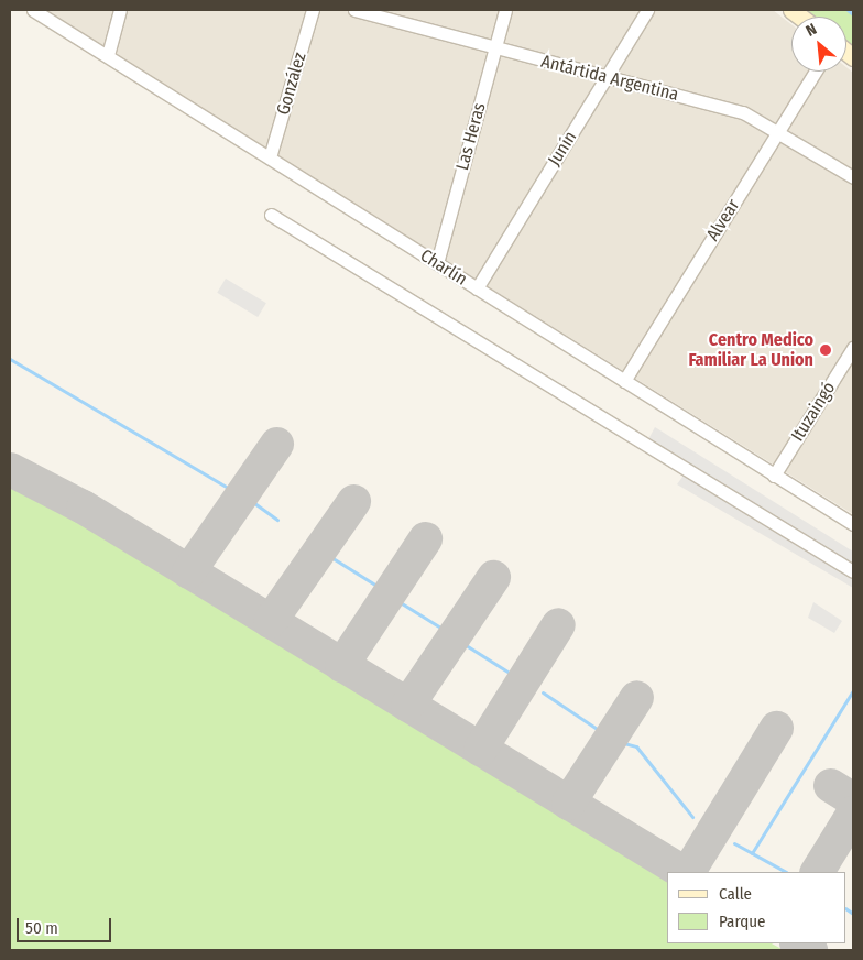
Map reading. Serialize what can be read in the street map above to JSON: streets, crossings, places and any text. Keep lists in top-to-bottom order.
{
  "streets": {
    "street": [
      "Antártida Argentina",
      "González",
      "Las Heras",
      "Junín",
      "Alvear",
      "Charlín",
      "Ituzaingó"
    ]
  },
  "crossings": [
    ["Antártida Argentina", "Las Heras"],
    ["Antártida Argentina", "Junín"],
    ["Antártida Argentina", "Alvear"],
    ["González", "Charlín"],
    ["Las Heras", "Charlín"],
    ["Junín", "Charlín"],
    ["Alvear", "Charlín"],
    ["Charlín", "Ituzaingó"]
  ],
  "places": ["Centro Medico Familiar La Union"],
  "legend": ["Calle", "Parque"],
  "scale_bar": "50 m",
  "north": "top left"
}
